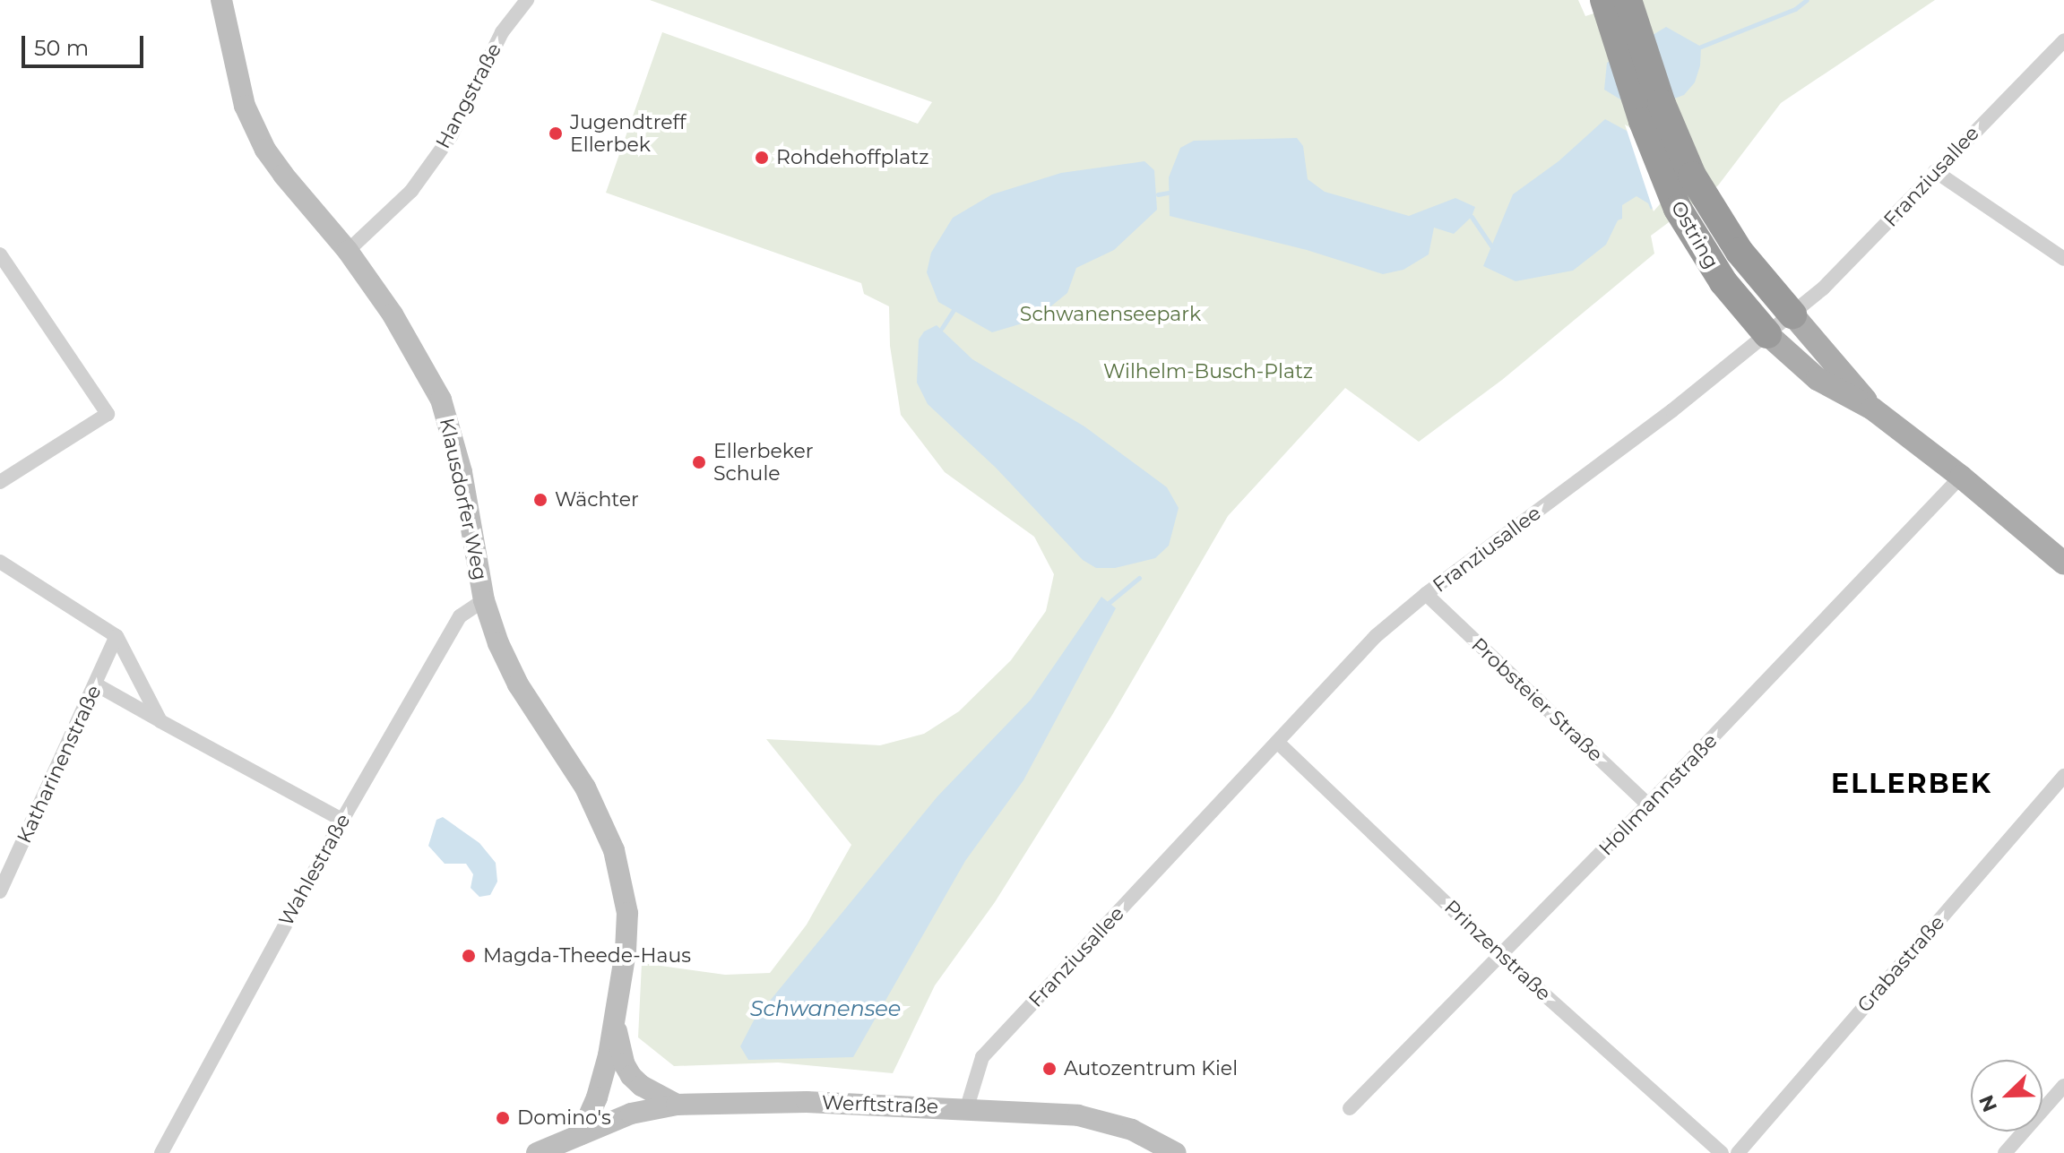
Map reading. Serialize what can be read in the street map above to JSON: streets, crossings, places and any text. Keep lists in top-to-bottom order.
{
  "streets": {
    "highway": ["Ostring"],
    "street": [
      "Hangstraße",
      "Franziusallee",
      "Klausdorfer Weg",
      "Probsteier Straße",
      "Katharinenstraße",
      "Hollmannstraße",
      "Wahlestraße",
      "Prinzenstraße",
      "Grabastraße",
      "Werftstraße"
    ]
  },
  "crossings": [
    ["Hangstraße", "Klausdorfer Weg"],
    ["Franziusallee", "Ostring"],
    ["Franziusallee", "Probsteier Straße"],
    ["Franziusallee", "Prinzenstraße"],
    ["Franziusallee", "Werftstraße"],
    ["Ostring", "Hollmannstraße"],
    ["Klausdorfer Weg", "Wahlestraße"],
    ["Klausdorfer Weg", "Werftstraße"],
    ["Probsteier Straße", "Hollmannstraße"],
    ["Hollmannstraße", "Prinzenstraße"]
  ],
  "districts": ["ELLERBEK"],
  "water": ["Schwanensee"],
  "parks": ["Schwanenseepark", "Wilhelm-Busch-Platz"],
  "places": [
    "Jugendtreff Ellerbek",
    "Rohdehoffplatz",
    "Ellerbeker Schule",
    "Wächter",
    "Magda-Theede-Haus",
    "Autozentrum Kiel",
    "Domino's"
  ],
  "scale_bar": "50 m",
  "north": "bottom left"
}
